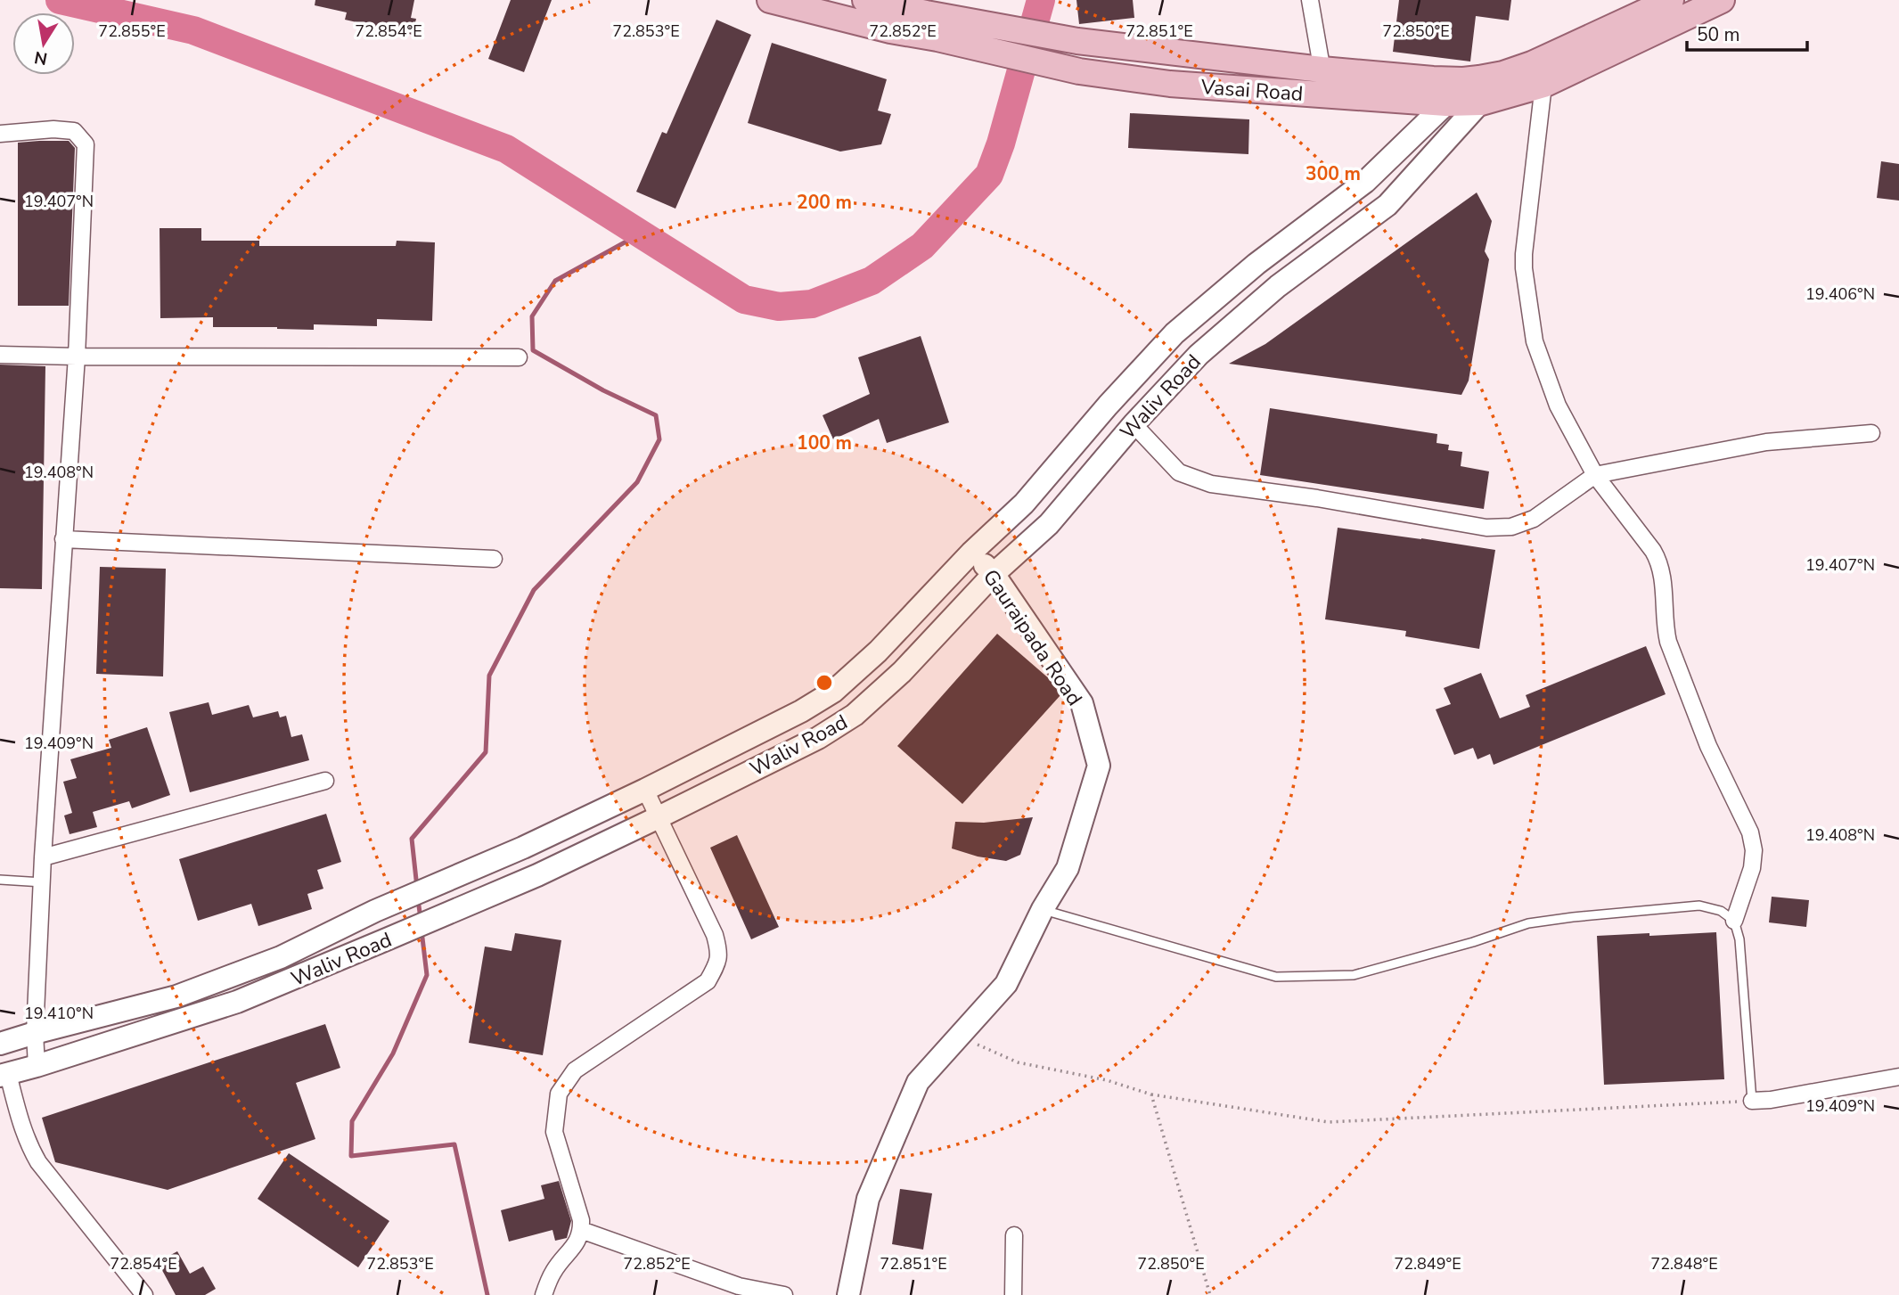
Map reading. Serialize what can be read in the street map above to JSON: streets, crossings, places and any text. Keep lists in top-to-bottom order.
{
  "streets": {
    "main road": ["Vasai Road", "Waliv Road", "Gauraipada Road"]
  },
  "crossings": [
    ["Vasai Road", "Waliv Road"],
    ["Waliv Road", "Gauraipada Road"]
  ],
  "scale_bar": "50 m",
  "north": "bottom",
  "coordinates": [
    "72.855°E",
    "72.854°E",
    "72.853°E",
    "72.852°E",
    "72.851°E",
    "72.850°E",
    "19.407°N",
    "19.406°N",
    "19.408°N",
    "19.409°N",
    "19.410°N",
    "72.849°E",
    "72.848°E"
  ],
  "rings": ["300 m", "200 m", "100 m"]
}
